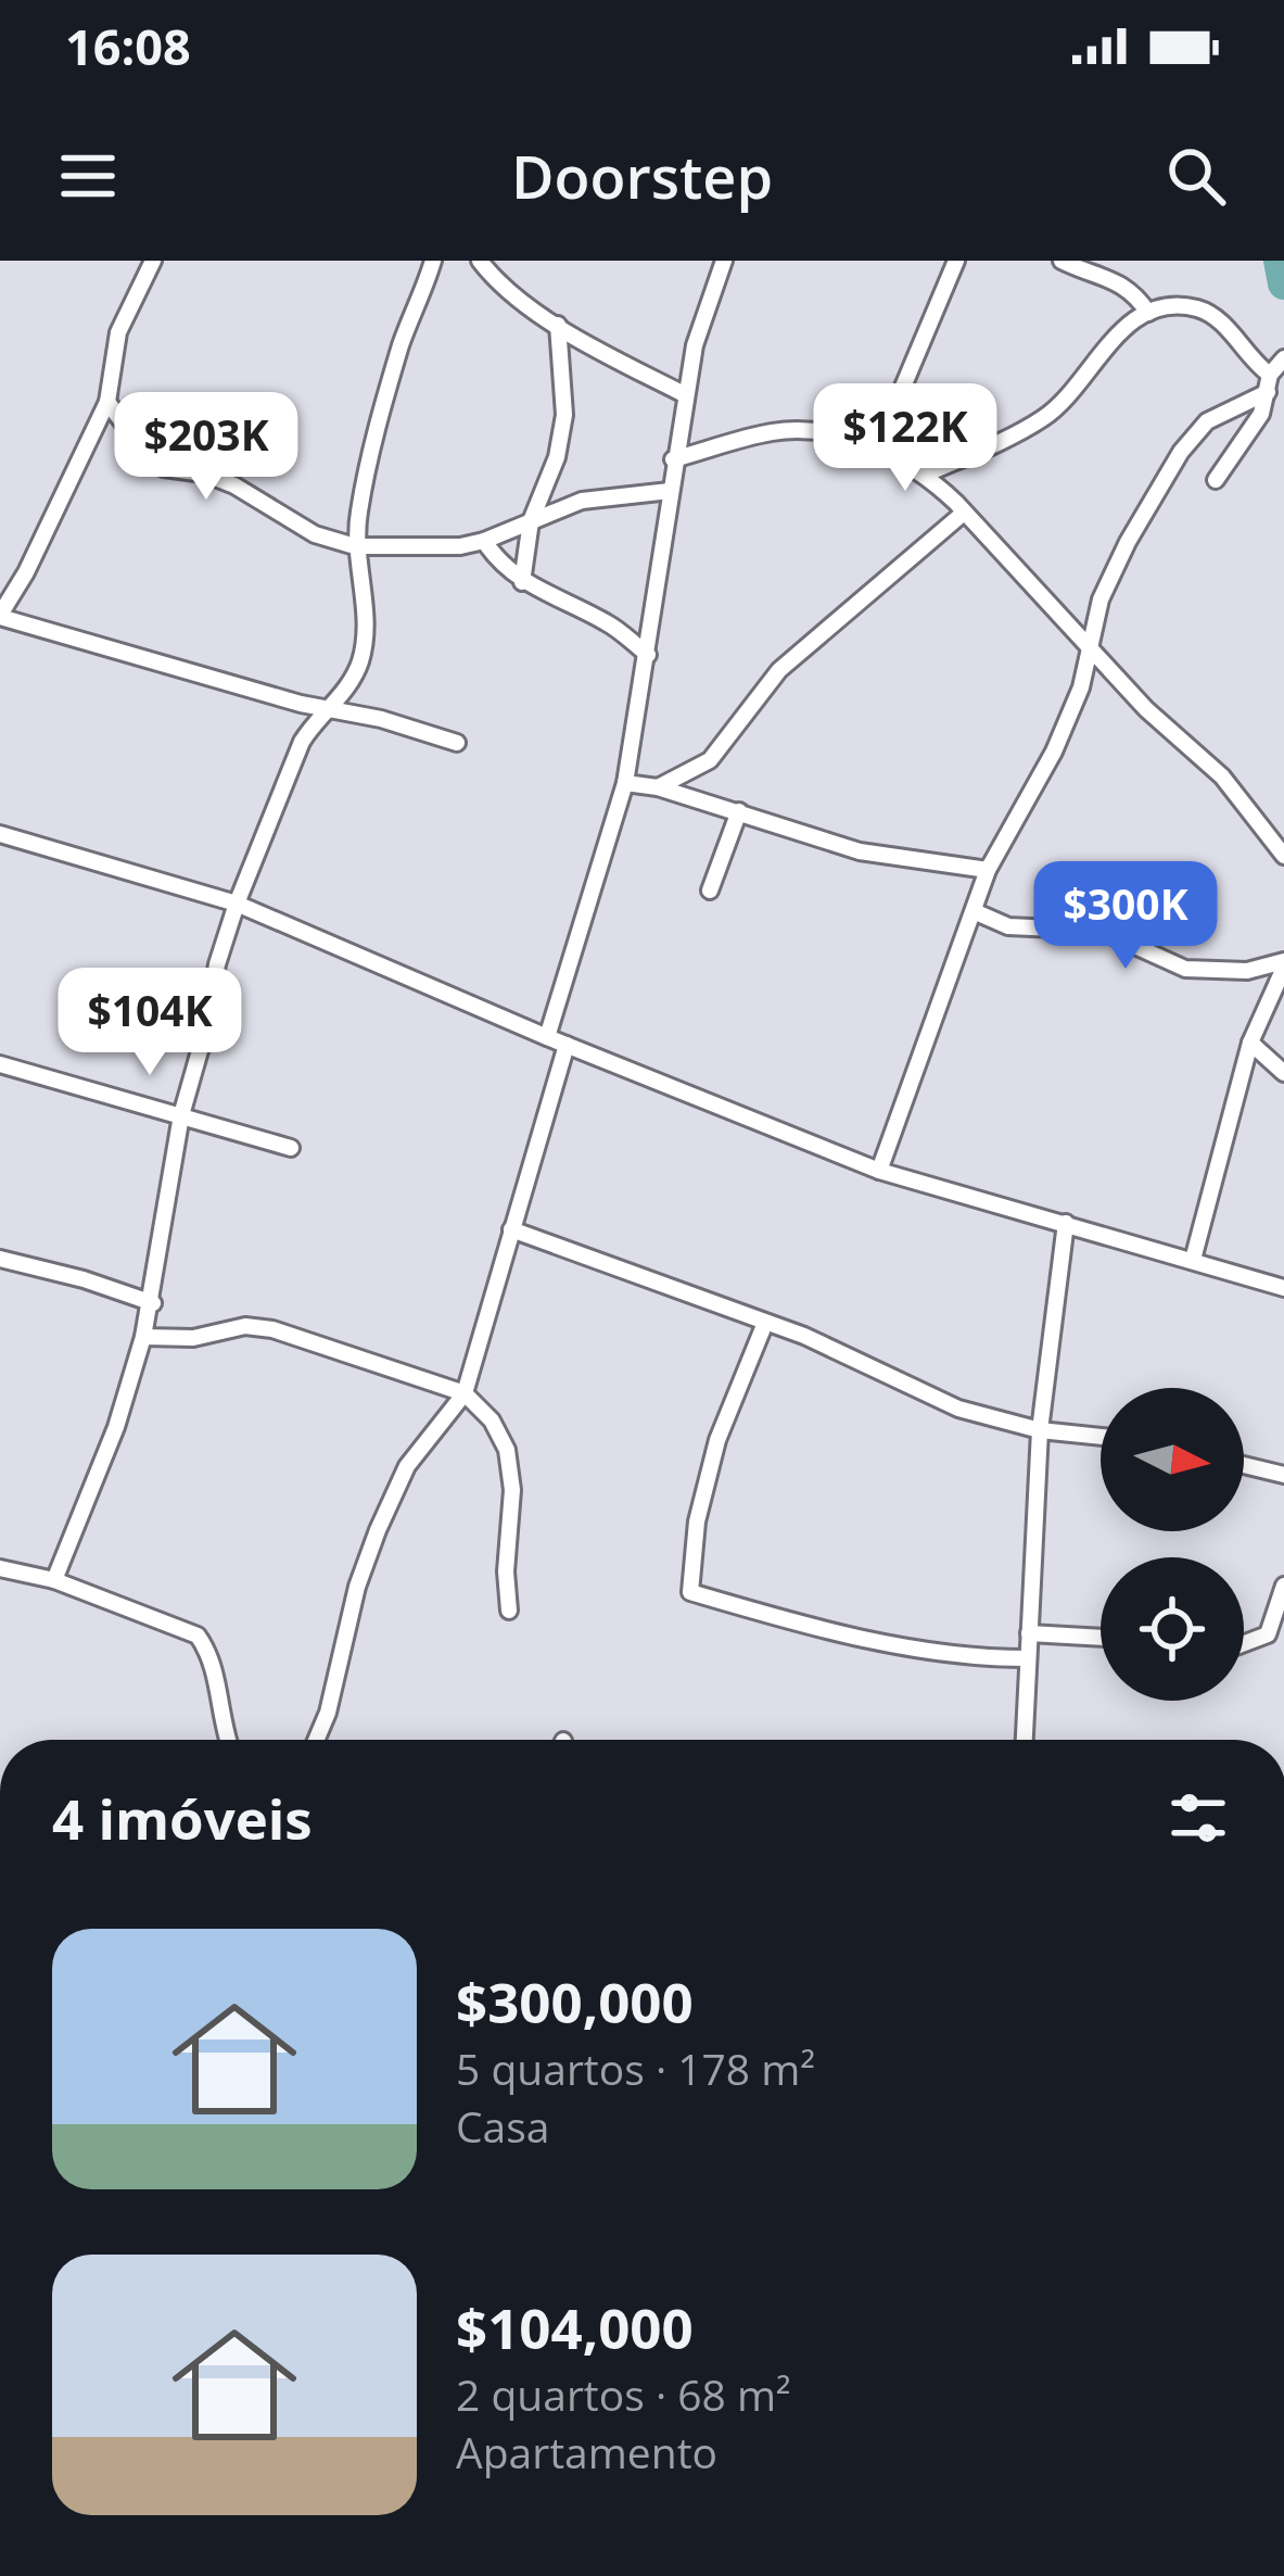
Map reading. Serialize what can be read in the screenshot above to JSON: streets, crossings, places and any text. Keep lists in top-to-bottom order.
{
  "north": "right",
  "page": {
    "status": "16:08",
    "header": "Doorstep",
    "price": [
      "$122K",
      "$203K",
      "$300K",
      "$104K"
    ],
    "heading": "4 imóveis",
    "list": [
      {
        "name": "$300,000",
        "note": "5 quartos · 178 m² · Casa"
      },
      {
        "name": "$104,000",
        "note": "2 quartos · 68 m² · Apartamento"
      }
    ]
  }
}
